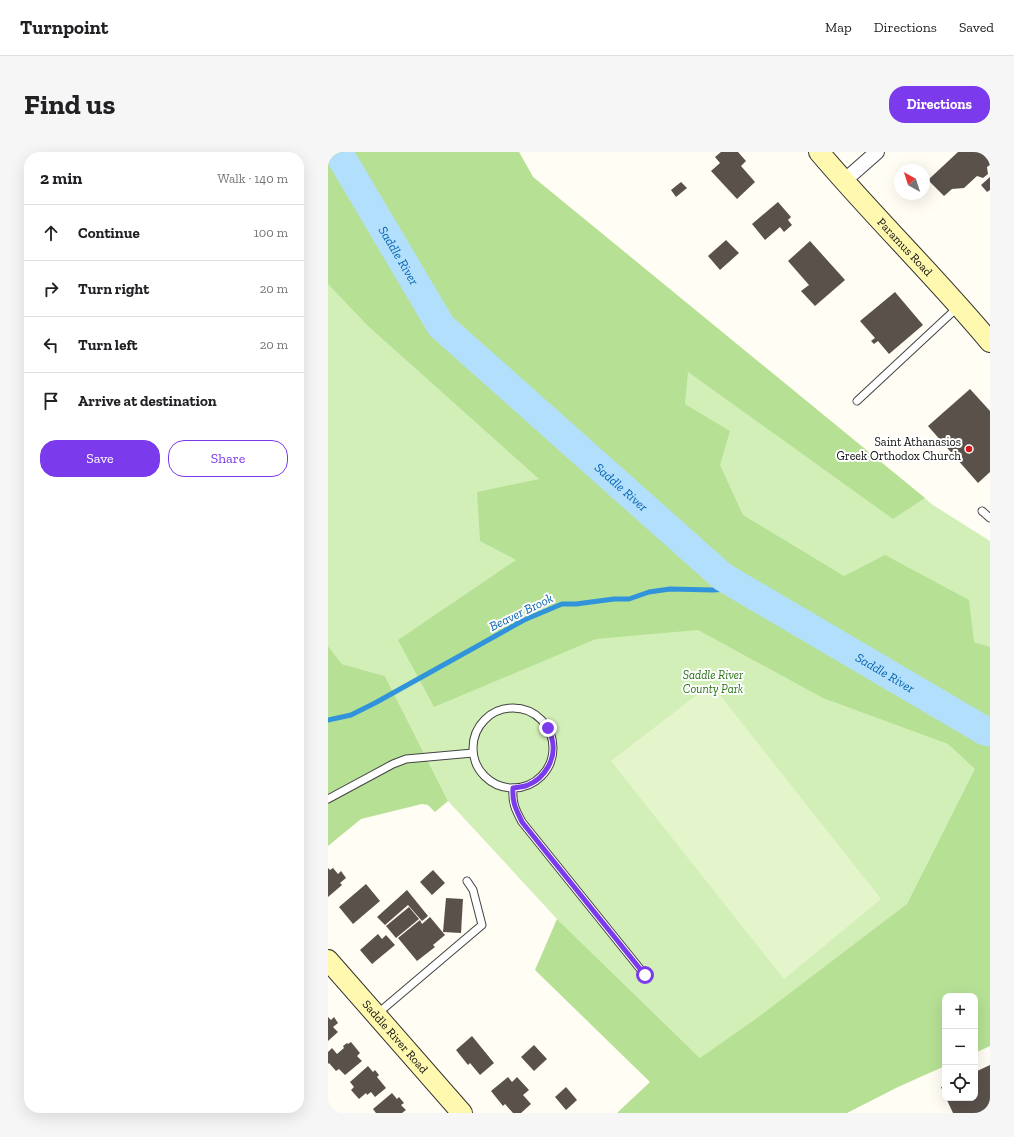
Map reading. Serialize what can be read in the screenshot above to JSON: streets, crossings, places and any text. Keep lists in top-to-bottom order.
{
  "streets": {
    "main road": ["Paramus Road", "Saddle River Road"]
  },
  "water": ["Saddle River", "Beaver Brook"],
  "parks": ["Saddle River County Park"],
  "places": ["Saint Athanasios Greek Orthodox Church"],
  "north": "top left",
  "page": {
    "header": "Turnpoint",
    "nav": ["Map", "Directions", "Saved"],
    "buttons": [
      "Directions",
      ["Save", "Share"]
    ],
    "title": "Find us",
    "heading": ["2 min", "Walk · 140 m"],
    "list": [
      ["Continue", "100 m"],
      ["Turn right", "20 m"],
      ["Turn left", "20 m"],
      "Arrive at destination"
    ],
    "map_buttons": ["+", "−"]
  }
}
